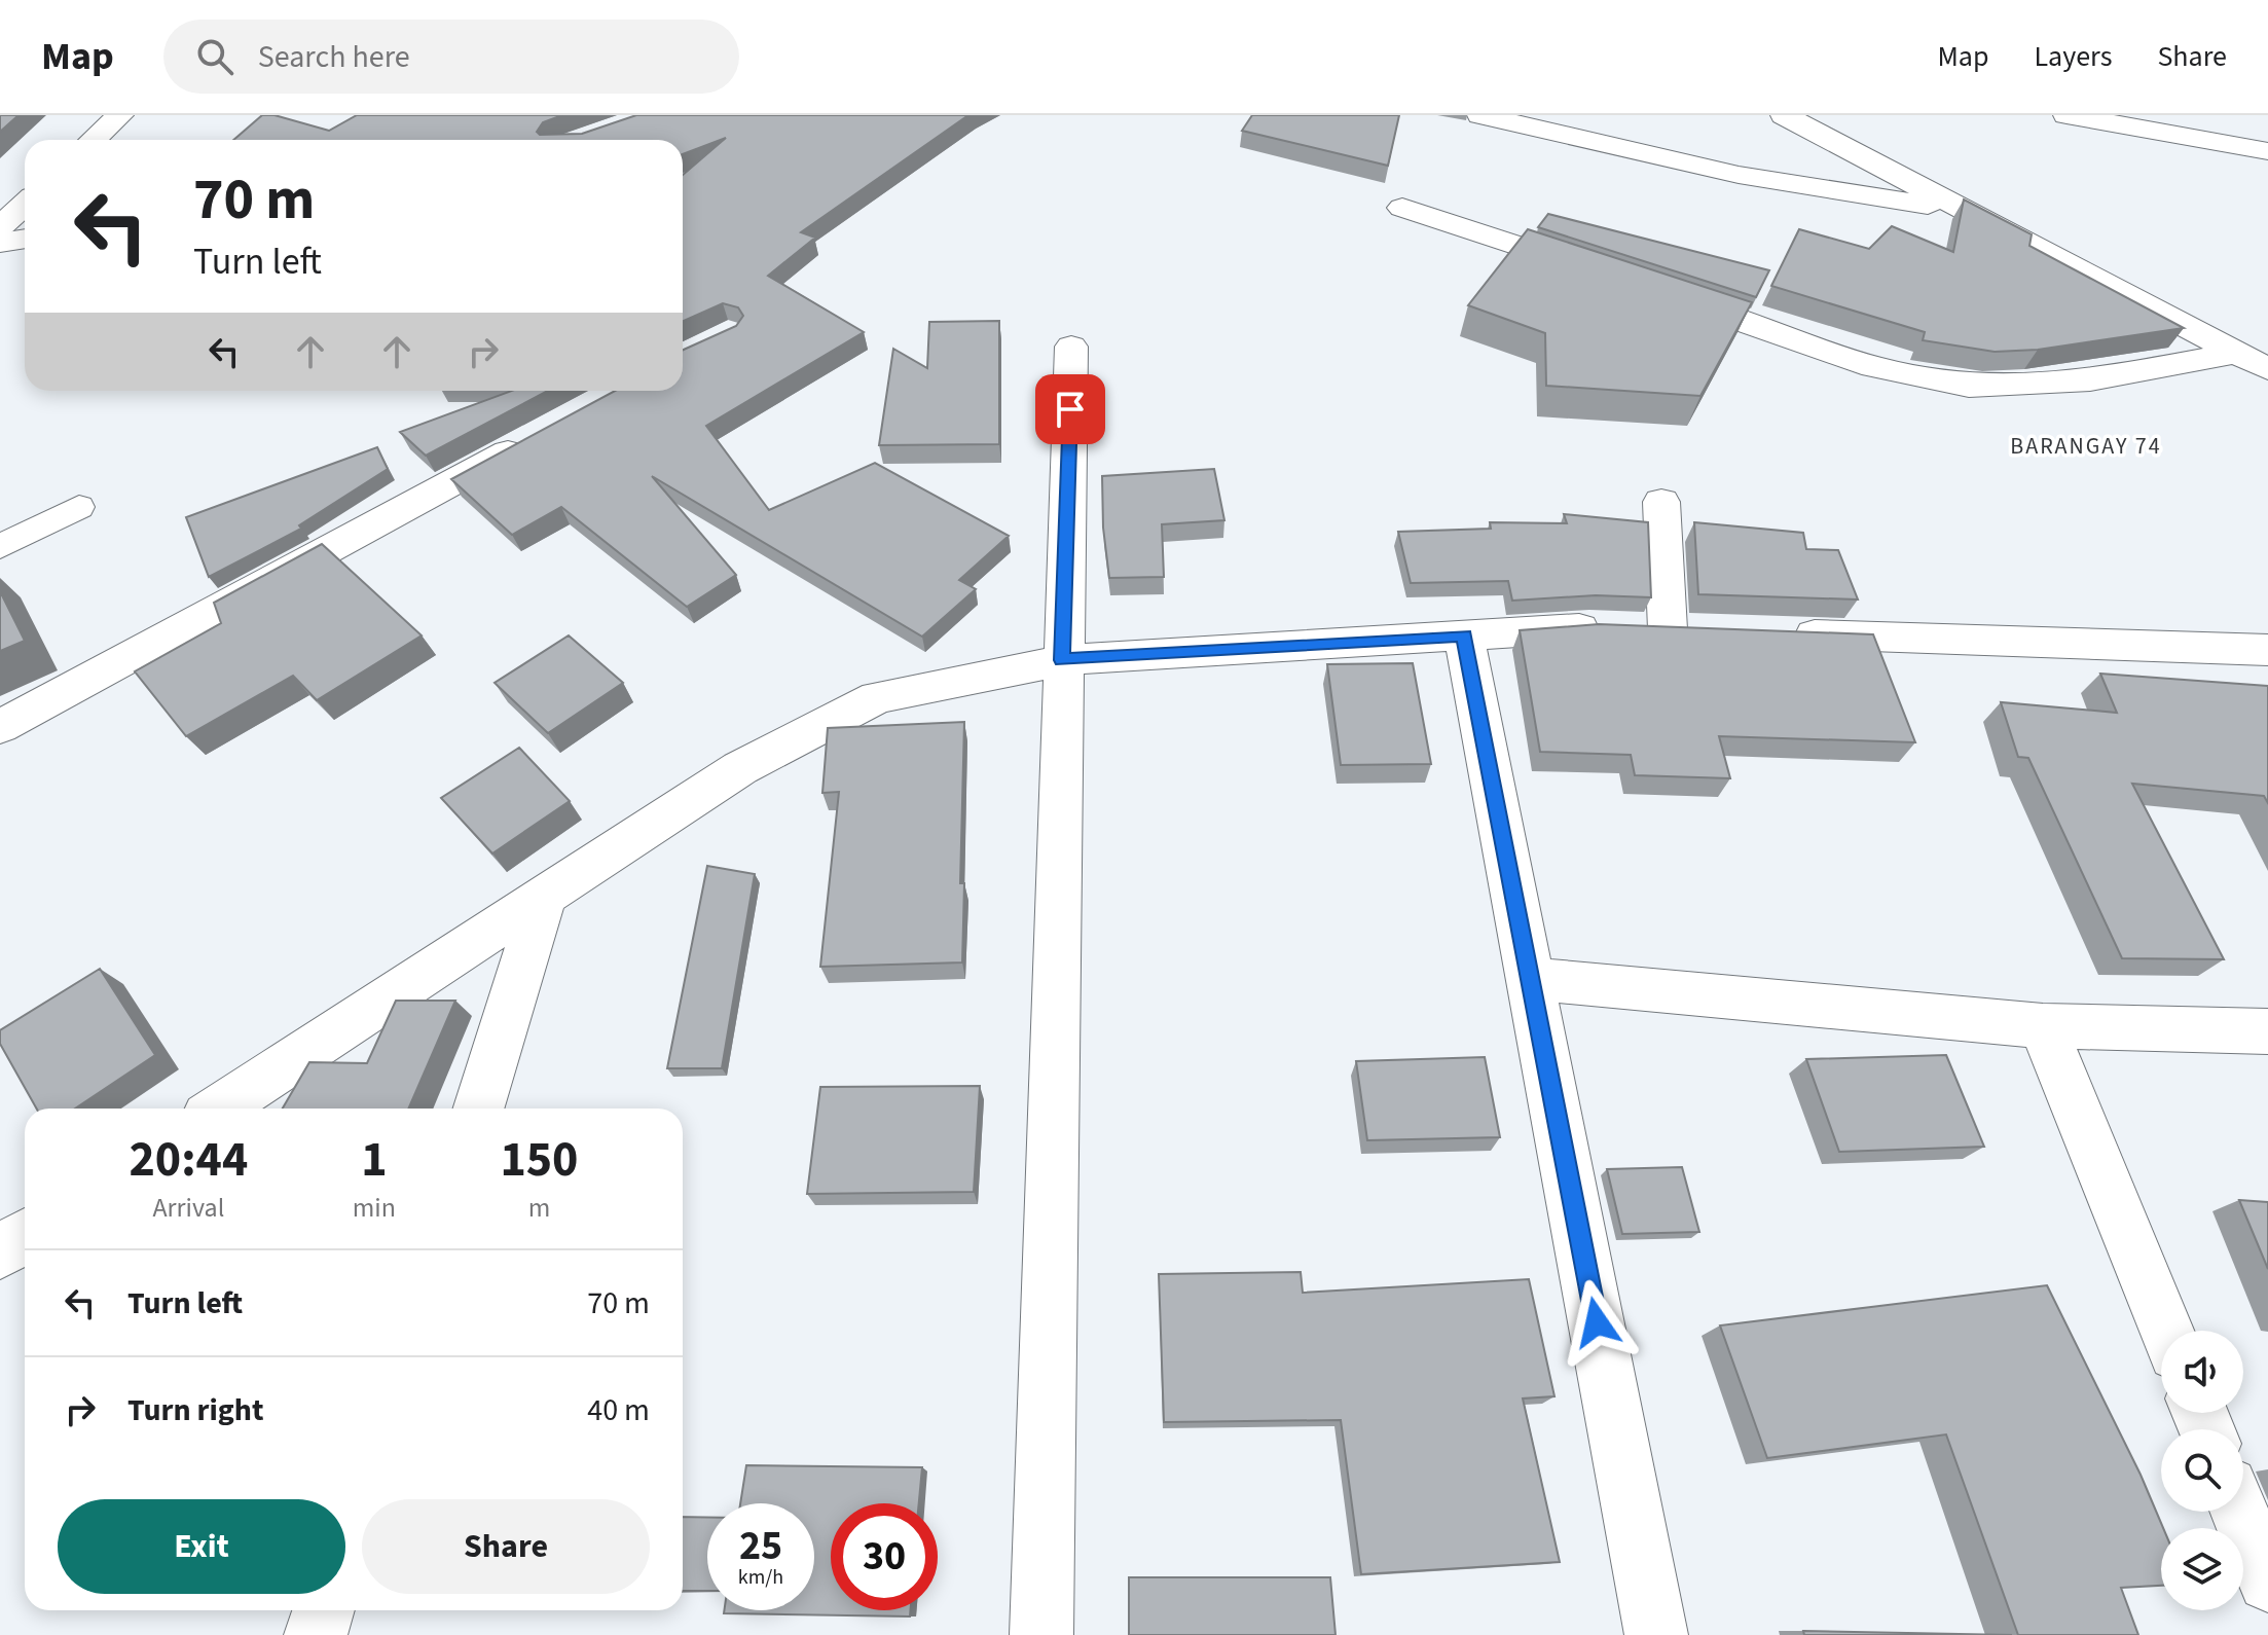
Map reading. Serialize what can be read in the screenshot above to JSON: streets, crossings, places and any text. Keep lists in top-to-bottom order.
{
  "districts": ["BARANGAY 74"],
  "page": {
    "header": "Map",
    "search": "Search here",
    "nav": ["Map", "Layers", "Share"],
    "turn": ["70 m", "Turn left"],
    "eta": [
      "20:44",
      "Arrival",
      "1",
      "min",
      "150",
      "m"
    ],
    "list": [
      {
        "name": "Turn left",
        "value": "70 m"
      },
      {
        "name": "Turn right",
        "value": "40 m"
      }
    ],
    "buttons": ["Exit", "Share"],
    "speed": "25 km/h",
    "limit": "30"
  }
}
